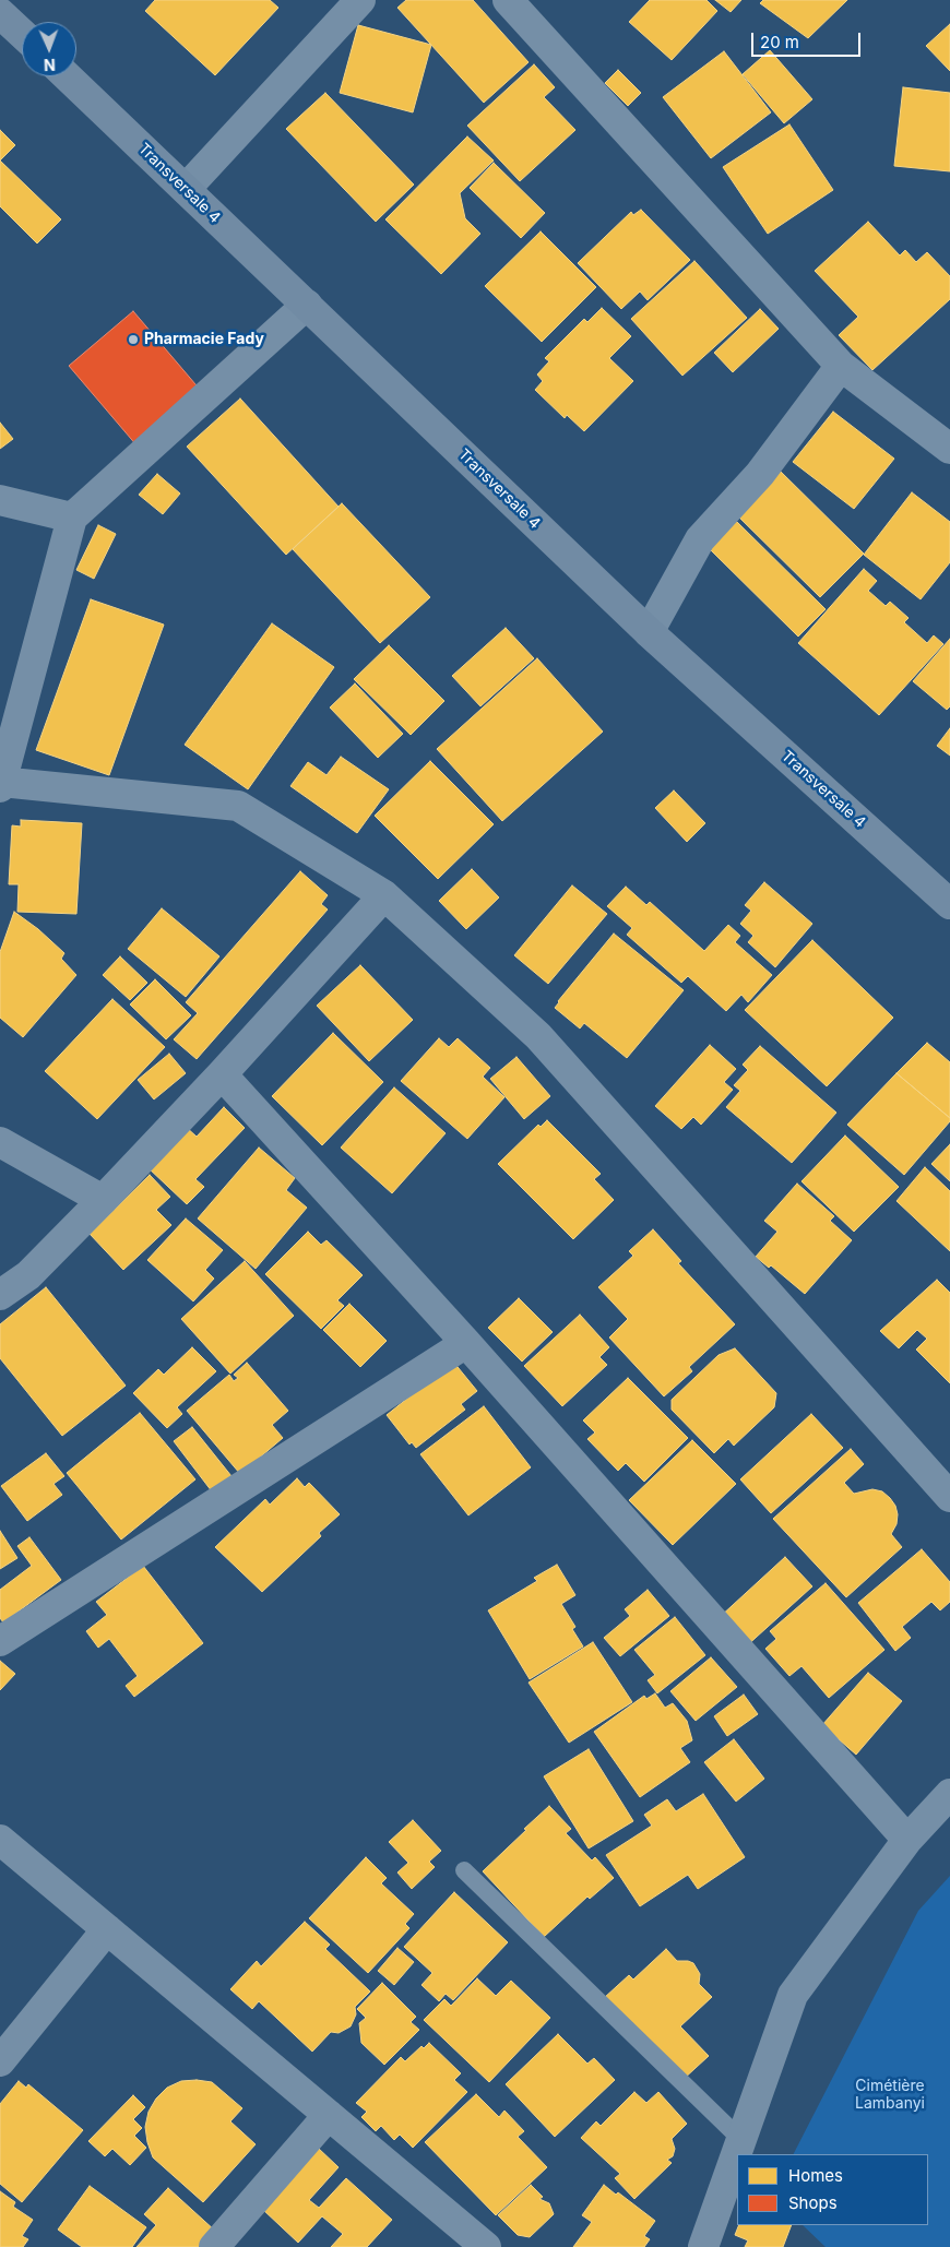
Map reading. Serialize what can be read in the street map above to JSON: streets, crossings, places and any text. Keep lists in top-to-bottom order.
{
  "streets": {
    "main road": ["Transversale 4"]
  },
  "parks": ["Cimétière Lambanyi"],
  "places": ["Pharmacie Fady"],
  "legend": ["Homes", "Shops"],
  "scale_bar": "20 m",
  "north": "bottom"
}
